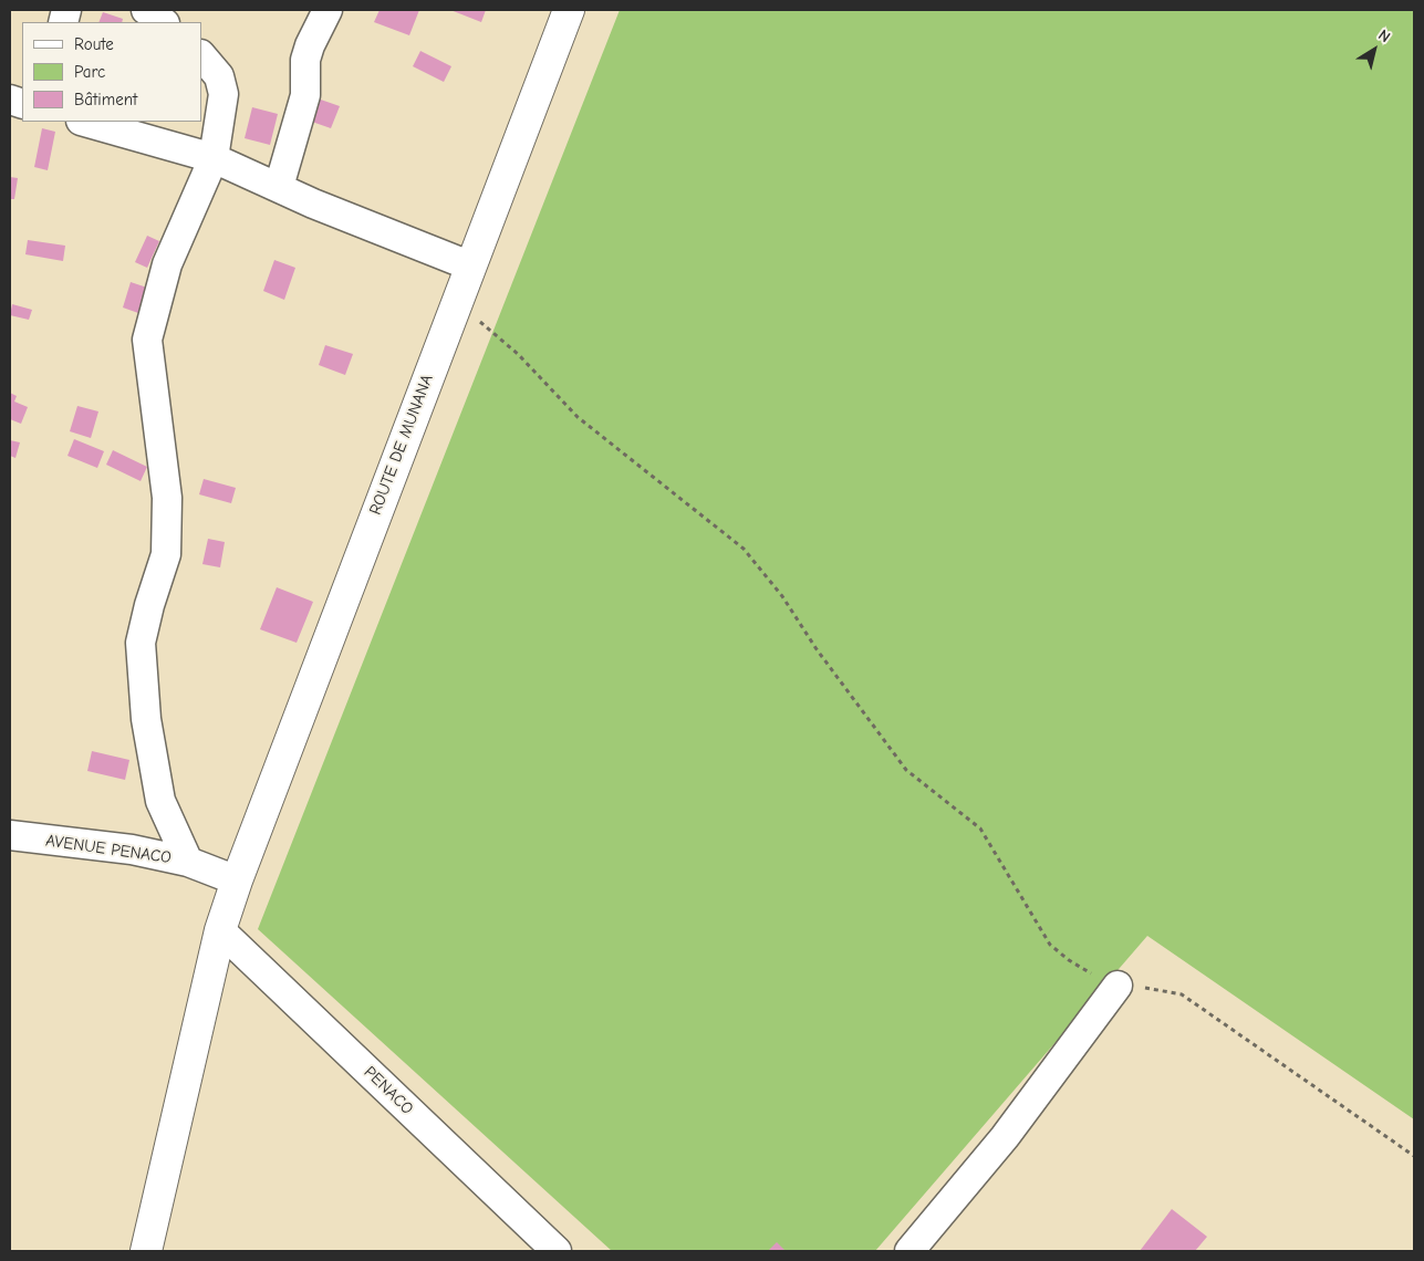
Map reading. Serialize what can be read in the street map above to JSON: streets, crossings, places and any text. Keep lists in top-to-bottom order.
{
  "streets": {
    "main road": ["ROUTE DE MUNANA"],
    "street": ["AVENUE PENACO", "PENACO"]
  },
  "crossings": [
    ["ROUTE DE MUNANA", "AVENUE PENACO"],
    ["ROUTE DE MUNANA", "PENACO"]
  ],
  "legend": ["Route", "Parc", "Bâtiment"],
  "north": "top right"
}
